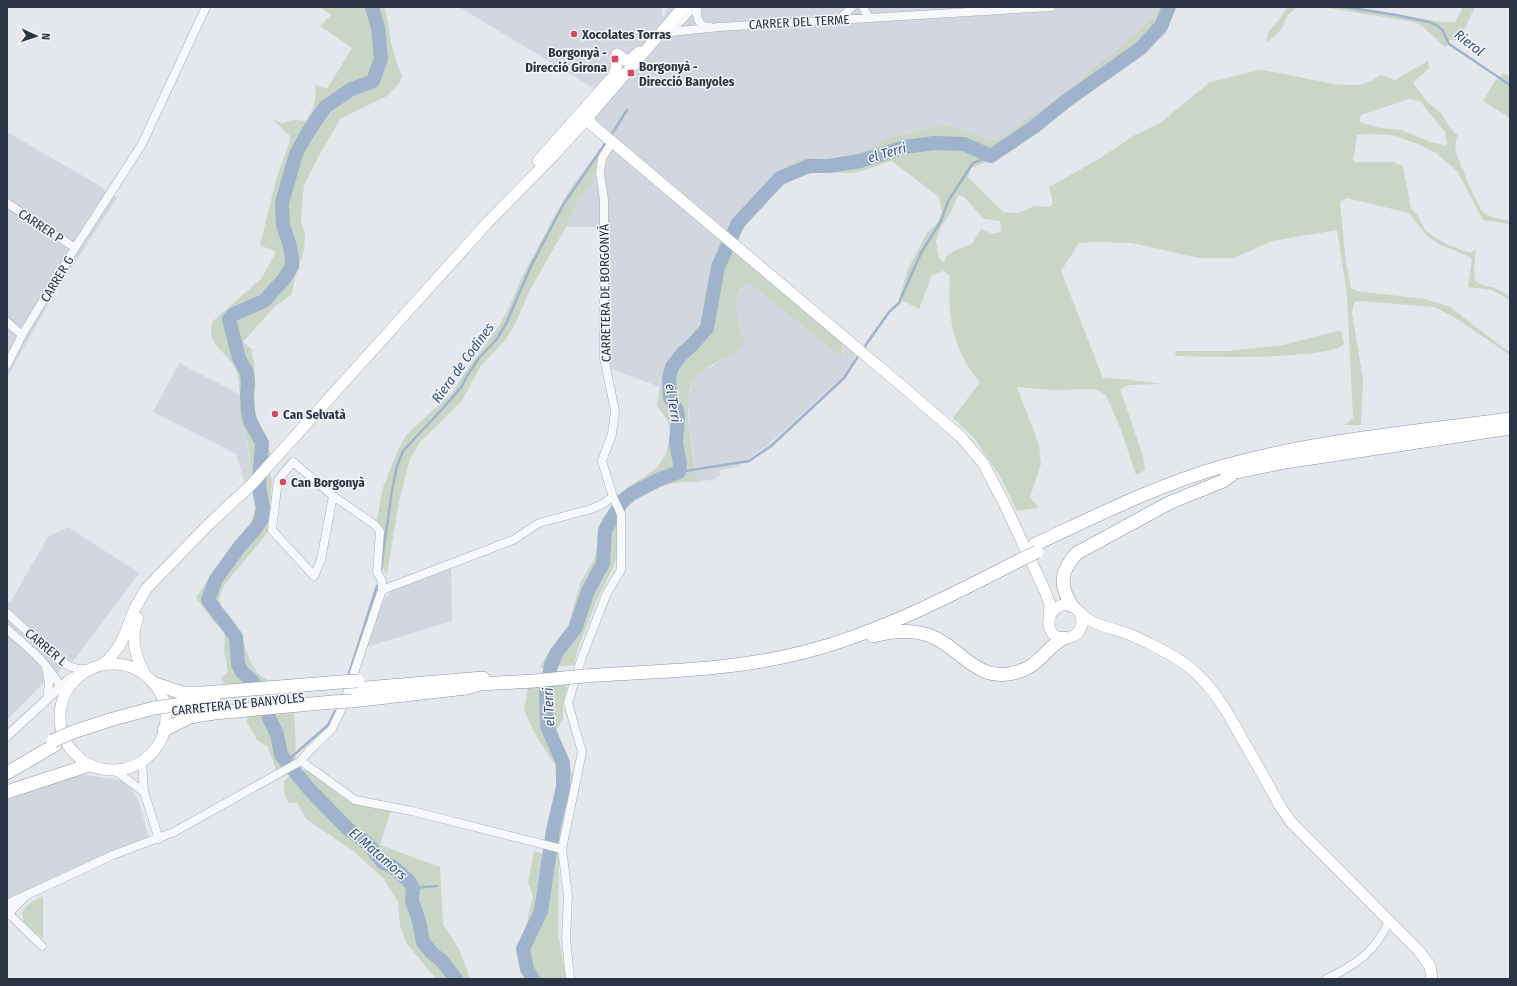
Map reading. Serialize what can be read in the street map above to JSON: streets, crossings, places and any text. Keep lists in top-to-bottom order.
{
  "streets": {
    "street": [
      "CARRER DEL TERME",
      "CARRER P",
      "CARRER G",
      "CARRETERA DE BORGONYÀ",
      "CARRER L"
    ]
  },
  "crossings": [
    ["CARRER P", "CARRER G"]
  ],
  "water": [
    "Rierol",
    "el Terri",
    "Riera de Codines",
    "El Matamors"
  ],
  "places": {
    "other": ["Xocolates Torras", "Can Selvatà", "Can Borgonyà"],
    "transit": ["Borgonyà - Direcció Girona", "Borgonyà - Direcció Banyoles"]
  },
  "north": "right"
}
